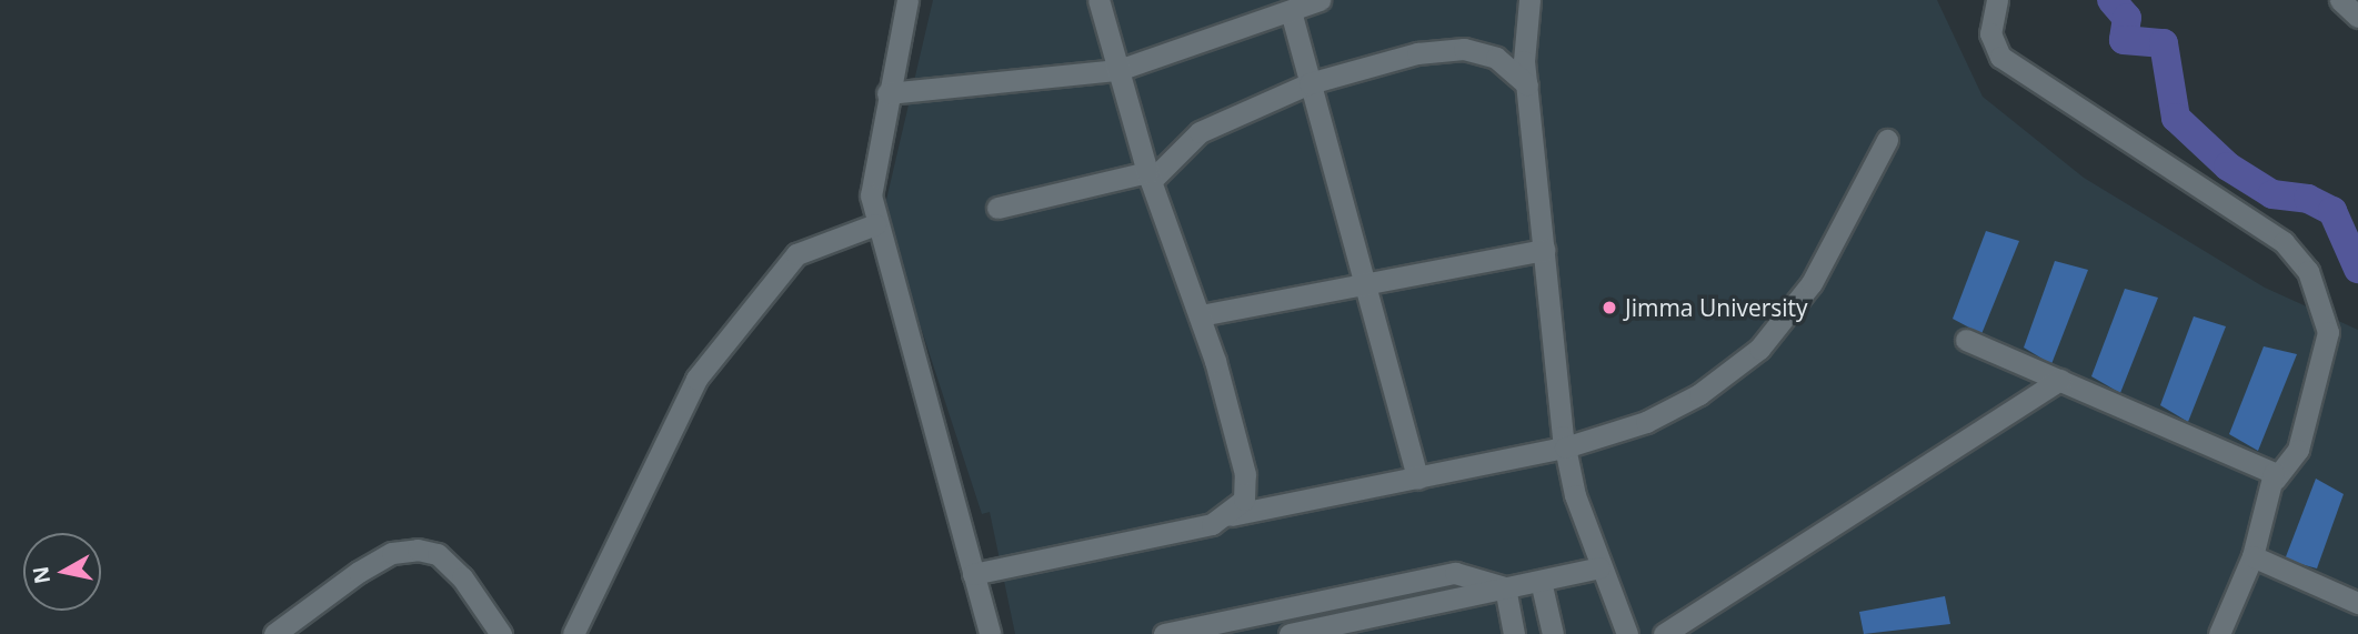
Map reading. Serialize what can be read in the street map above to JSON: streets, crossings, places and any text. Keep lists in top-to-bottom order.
{
  "places": ["Jimma University"],
  "north": "left"
}
